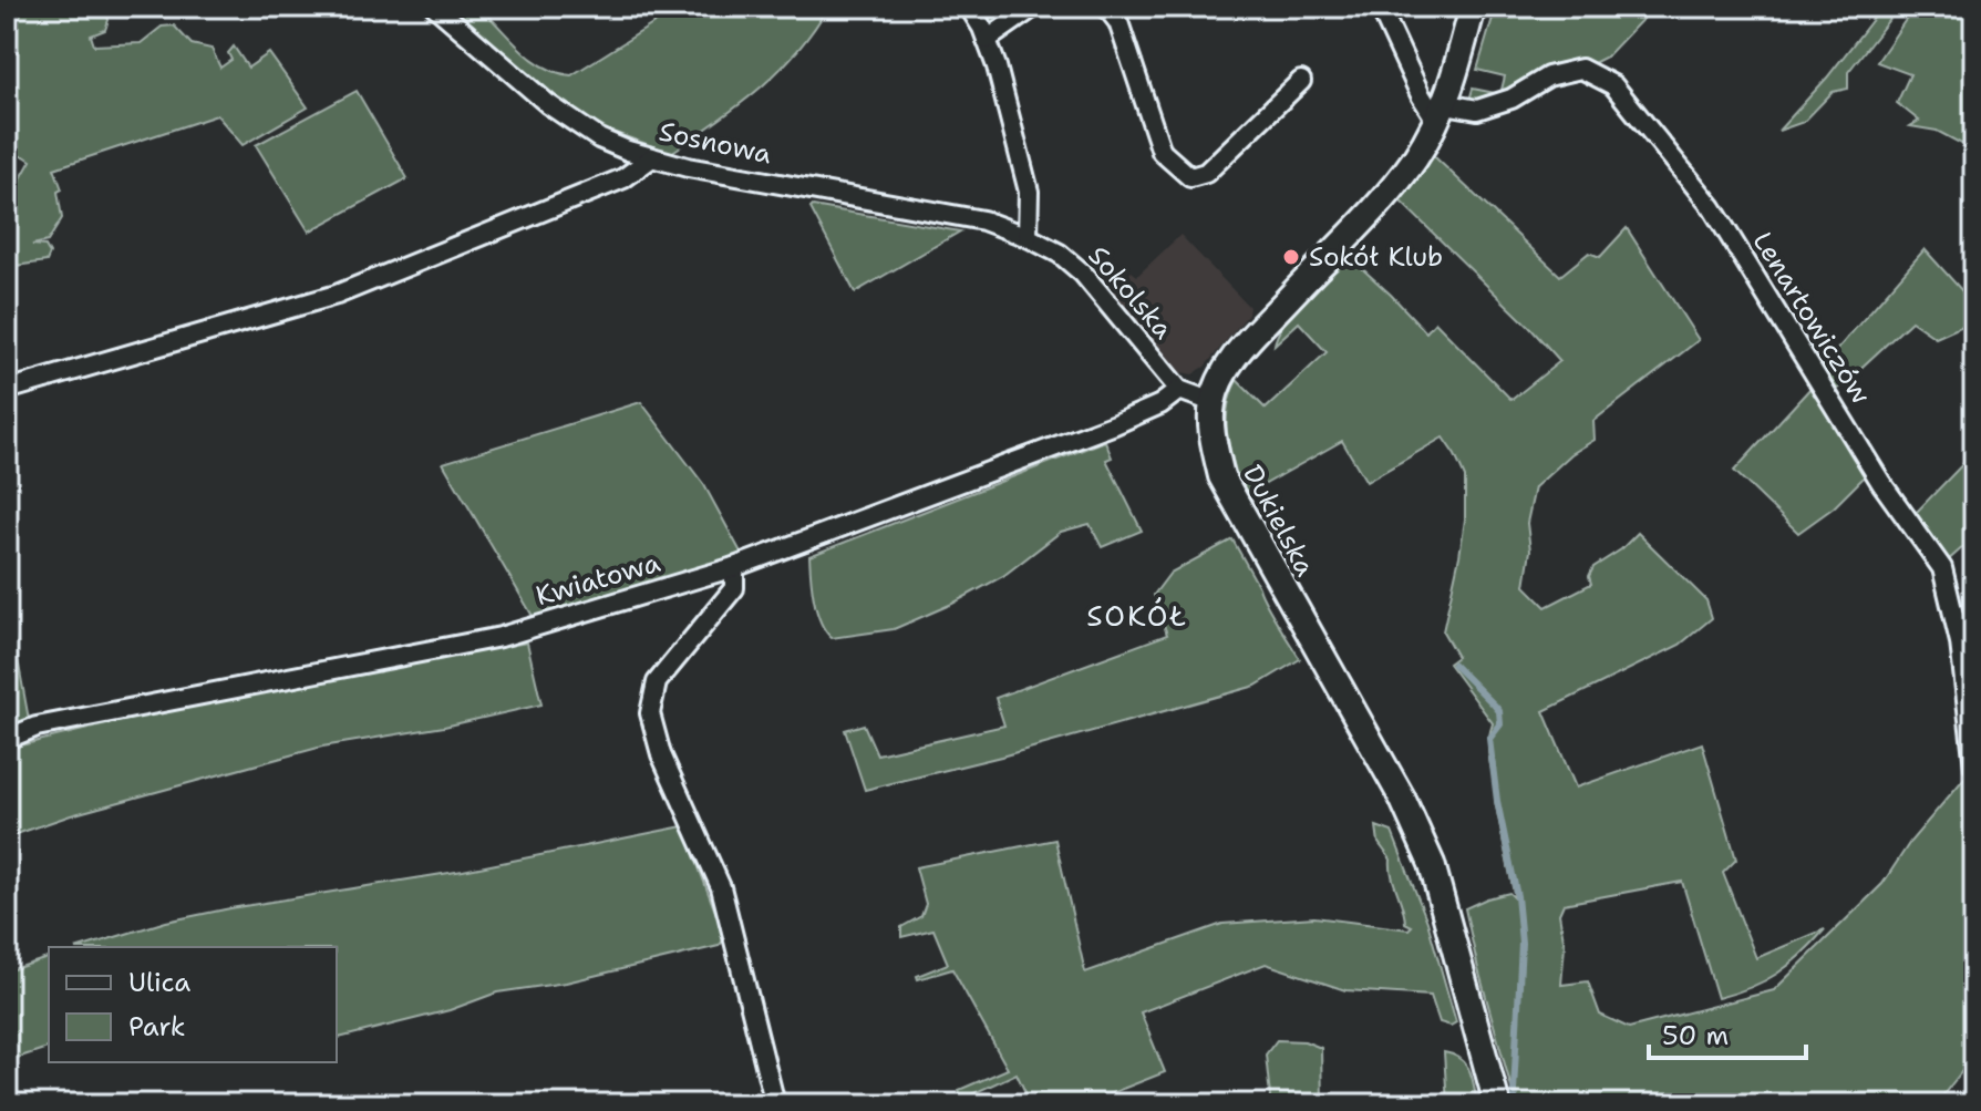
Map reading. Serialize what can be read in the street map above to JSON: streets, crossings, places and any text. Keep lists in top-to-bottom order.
{
  "streets": {
    "main road": ["Dukielska"],
    "street": [
      "Sosnowa",
      "Sokolska",
      "Lenartowiczów",
      "Kwiatowa"
    ]
  },
  "crossings": [
    ["Sosnowa", "Sokolska"],
    ["Sokolska", "Kwiatowa"],
    ["Lenartowiczów", "Dukielska"]
  ],
  "districts": ["SOKÓŁ"],
  "places": ["Sokół Klub"],
  "legend": ["Ulica", "Park"],
  "scale_bar": "50 m"
}
